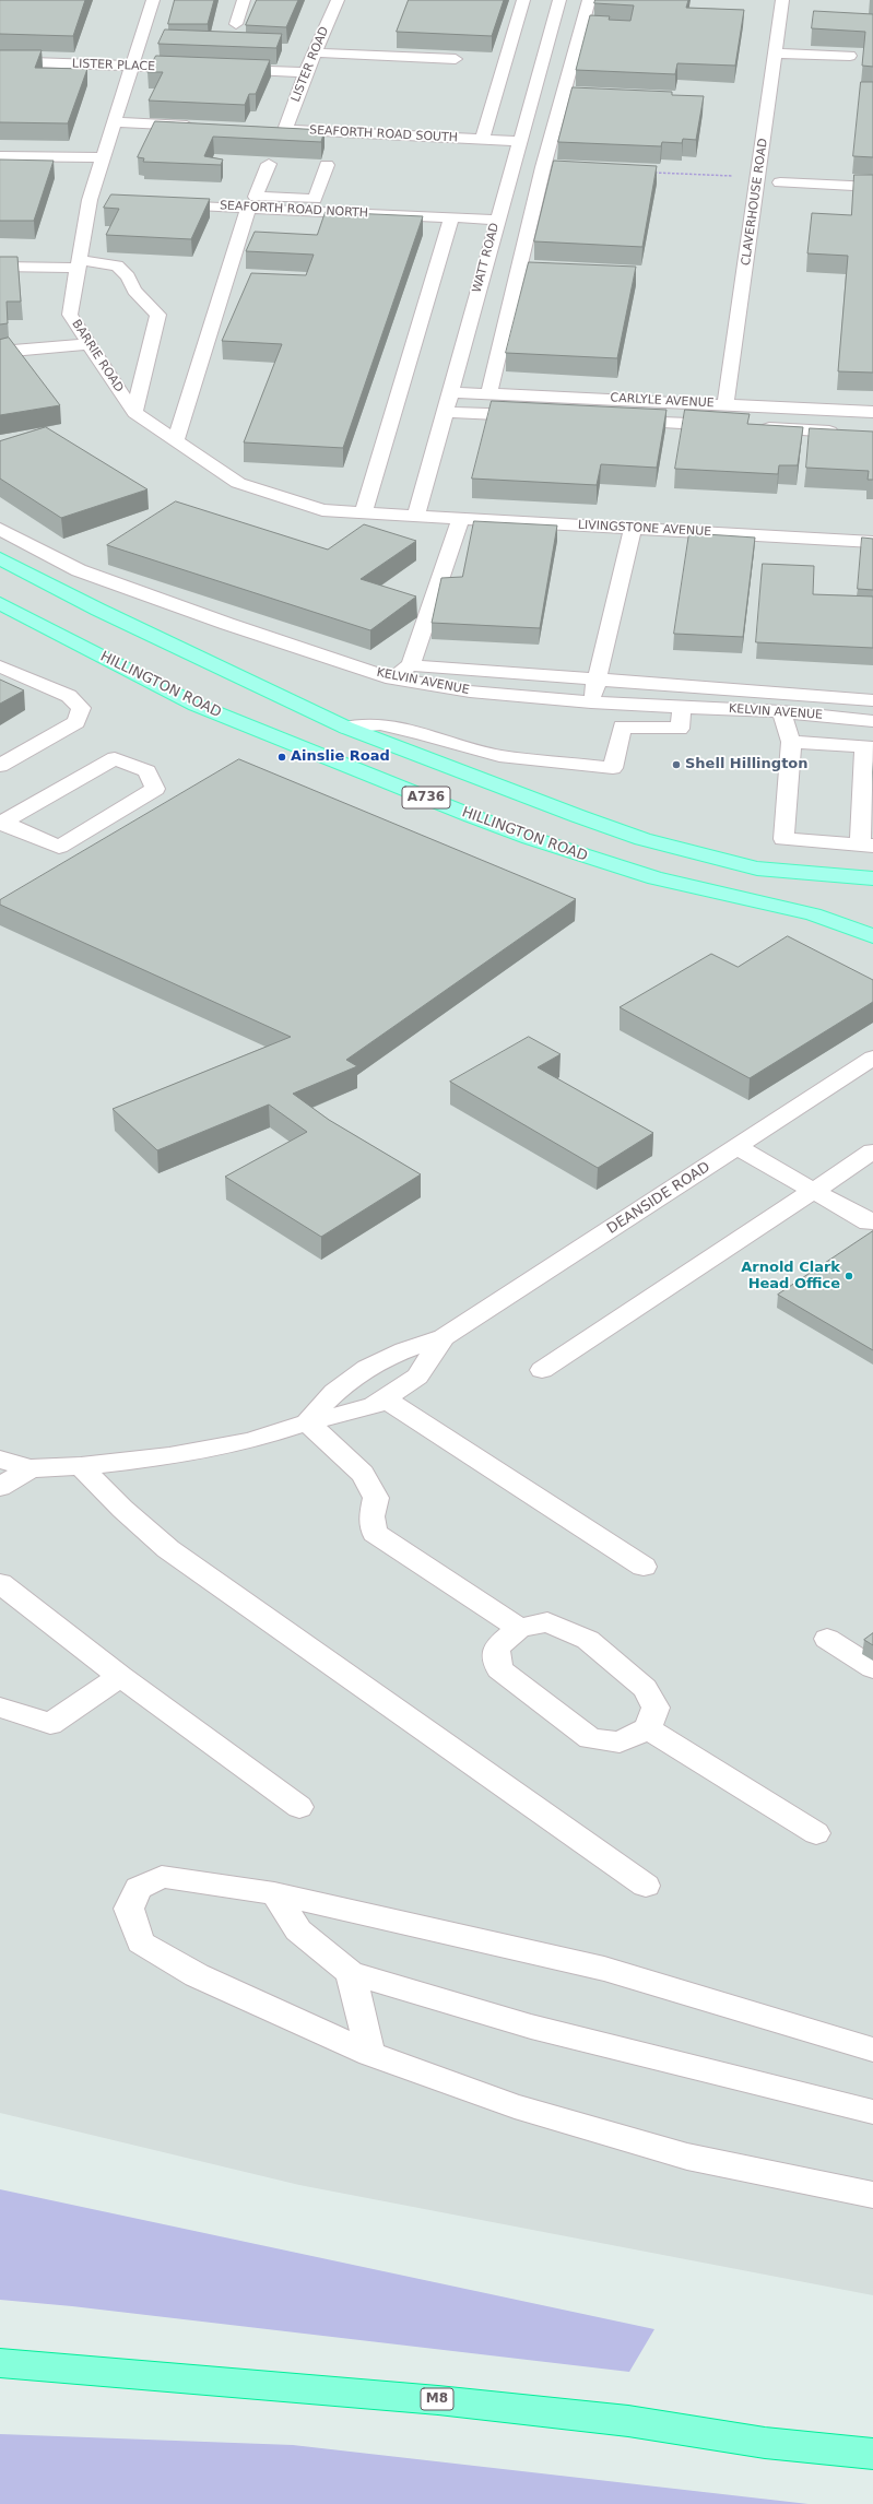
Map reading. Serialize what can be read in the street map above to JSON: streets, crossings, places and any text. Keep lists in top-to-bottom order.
{
  "streets": {
    "highway": ["M8"],
    "main road": ["HILLINGTON ROAD", "A736"],
    "street": [
      "LISTER ROAD",
      "LISTER PLACE",
      "SEAFORTH ROAD SOUTH",
      "CLAVERHOUSE ROAD",
      "SEAFORTH ROAD NORTH",
      "WATT ROAD",
      "BARRIE ROAD",
      "CARLYLE AVENUE",
      "LIVINGSTONE AVENUE",
      "KELVIN AVENUE",
      "DEANSIDE ROAD"
    ]
  },
  "crossings": [
    ["LISTER ROAD", "SEAFORTH ROAD SOUTH"],
    ["LISTER PLACE", "BARRIE ROAD"],
    ["SEAFORTH ROAD SOUTH", "WATT ROAD"],
    ["CLAVERHOUSE ROAD", "CARLYLE AVENUE"],
    ["SEAFORTH ROAD NORTH", "WATT ROAD"],
    ["WATT ROAD", "BARRIE ROAD"],
    ["WATT ROAD", "CARLYLE AVENUE"],
    ["WATT ROAD", "LIVINGSTONE AVENUE"],
    ["BARRIE ROAD", "LIVINGSTONE AVENUE"]
  ],
  "places": ["Ainslie Road", "Shell Hillington", "Arnold Clark Head Office"]
}
